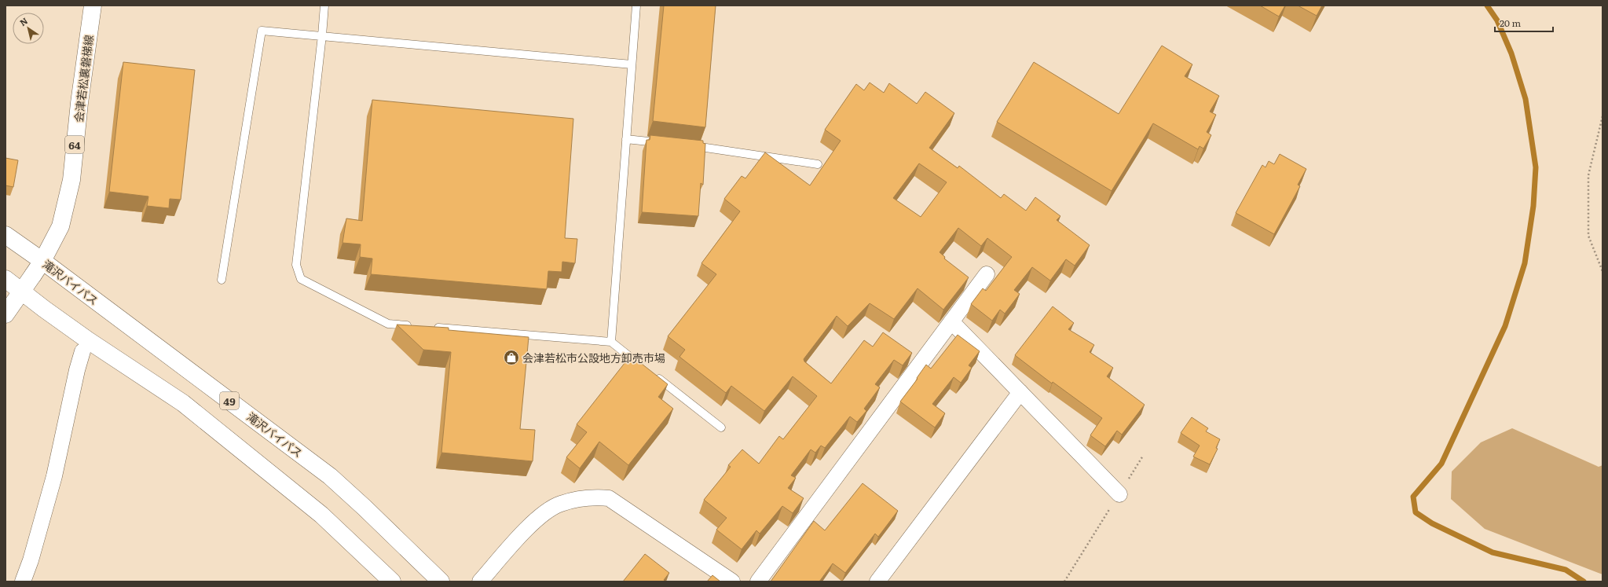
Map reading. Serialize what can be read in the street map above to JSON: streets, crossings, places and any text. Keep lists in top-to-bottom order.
{
  "streets": {
    "main road": [
      "会津若松裏磐梯線",
      "64",
      "滝沢バイパス",
      "49"
    ]
  },
  "crossings": [
    ["会津若松裏磐梯線", "滝沢バイパス"]
  ],
  "places": {
    "shop": ["会津若松市公設地方卸売市場"]
  },
  "scale_bar": "20 m",
  "north": "top left"
}
